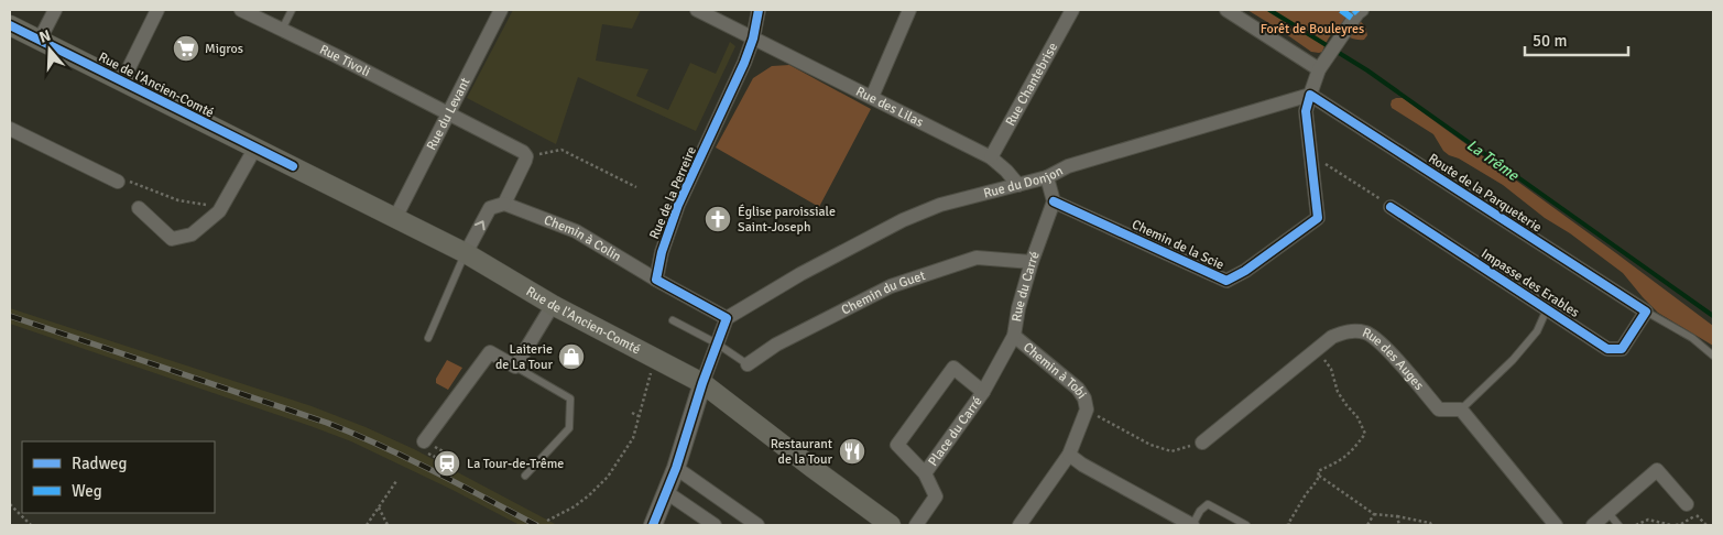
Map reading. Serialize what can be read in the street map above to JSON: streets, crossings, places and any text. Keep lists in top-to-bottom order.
{
  "streets": {
    "main road": ["Rue de l'Ancien-Comté"],
    "street": [
      "Rue Tivoli",
      "Rue Chantebrise",
      "Rue des Lilas",
      "Rue du Levant",
      "Rue du Donjon",
      "Rue de la Perreire",
      "Route de la Parqueterie",
      "Chemin à Colin",
      "Chemin de la Scie",
      "Impasse des Erables",
      "Rue du Carré",
      "Chemin du Guet",
      "Rue des Auges",
      "Chemin à Tobi",
      "Place du Carré"
    ]
  },
  "crossings": [
    ["Rue Tivoli", "Rue du Levant"],
    ["Rue Chantebrise", "Rue des Lilas"],
    ["Rue de l'Ancien-Comté", "Rue du Levant"],
    ["Rue des Lilas", "Rue du Donjon"],
    ["Rue des Lilas", "Rue de la Perreire"],
    ["Rue du Donjon", "Route de la Parqueterie"],
    ["Rue du Donjon", "Chemin de la Scie"],
    ["Rue de la Perreire", "Chemin à Colin"],
    ["Route de la Parqueterie", "Chemin de la Scie"],
    ["Route de la Parqueterie", "Impasse des Erables"],
    ["Chemin de la Scie", "Rue du Carré"],
    ["Rue du Carré", "Chemin du Guet"],
    ["Rue du Carré", "Chemin à Tobi"],
    ["Rue du Carré", "Place du Carré"]
  ],
  "water": ["La Trême"],
  "parks": ["Forêt de Bouleyres"],
  "places": {
    "supermarket": ["Migros"],
    "church": ["Église paroissiale Saint-Joseph"],
    "shop": ["Laiterie de La Tour"],
    "restaurant": ["Restaurant de la Tour"],
    "station": ["La Tour-de-Trême"]
  },
  "legend": ["Radweg", "Weg"],
  "scale_bar": "50 m",
  "north": "top"
}
